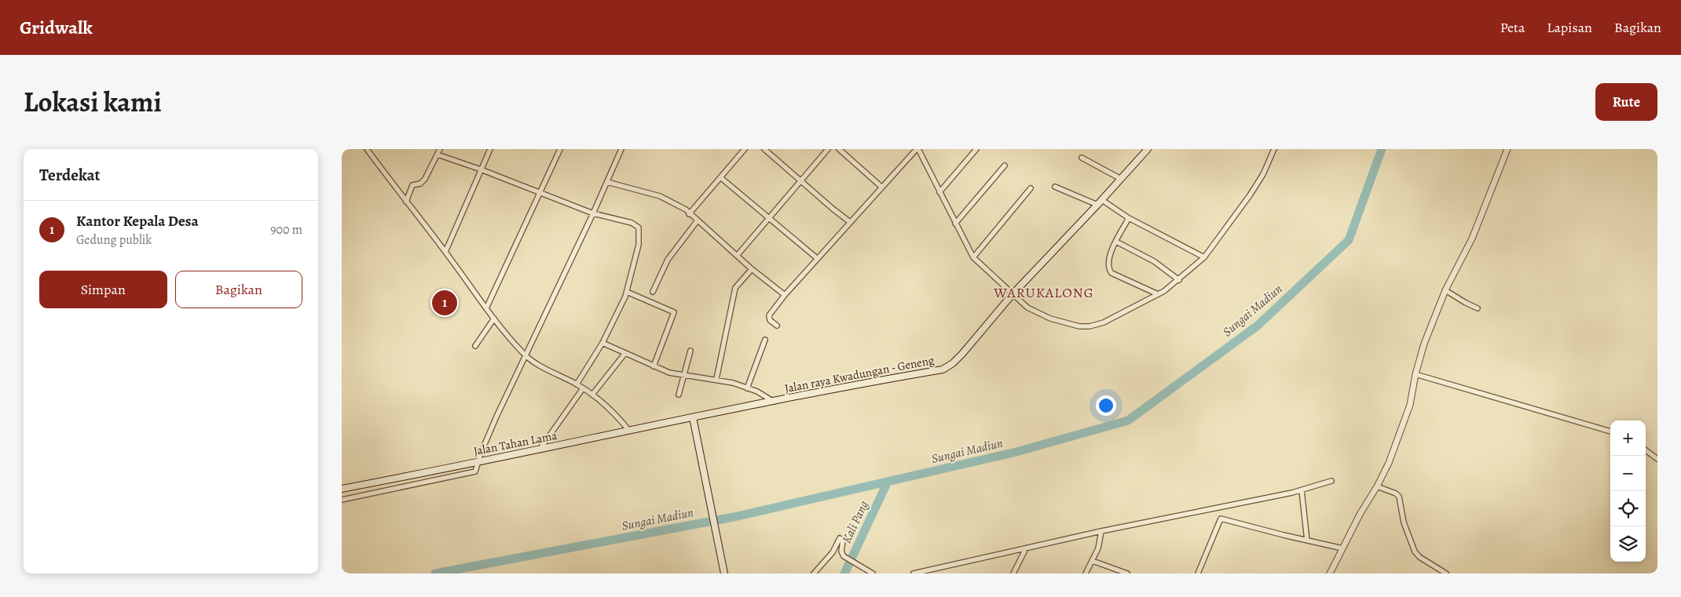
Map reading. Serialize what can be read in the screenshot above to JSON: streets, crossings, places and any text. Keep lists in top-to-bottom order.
{
  "streets": {
    "main road": ["Jalan raya Kwadungan - Geneng", "Jalan Tahan Lama"]
  },
  "crossings": [
    ["Jalan raya Kwadungan - Geneng", "Jalan Tahan Lama"]
  ],
  "districts": ["WARUKALONG"],
  "water": ["Sungai Madiun", "Kali Pang"],
  "page": {
    "header": "Gridwalk",
    "nav": ["Peta", "Lapisan", "Bagikan"],
    "title": "Lokasi kami",
    "buttons": [
      "Rute",
      ["Simpan", "Bagikan"]
    ],
    "heading": "Terdekat",
    "list": [
      {
        "mark": "1",
        "name": "Kantor Kepala Desa",
        "note": "Gedung publik",
        "value": "900 m"
      }
    ],
    "pins": "1",
    "map_buttons": ["+", "−"]
  }
}
